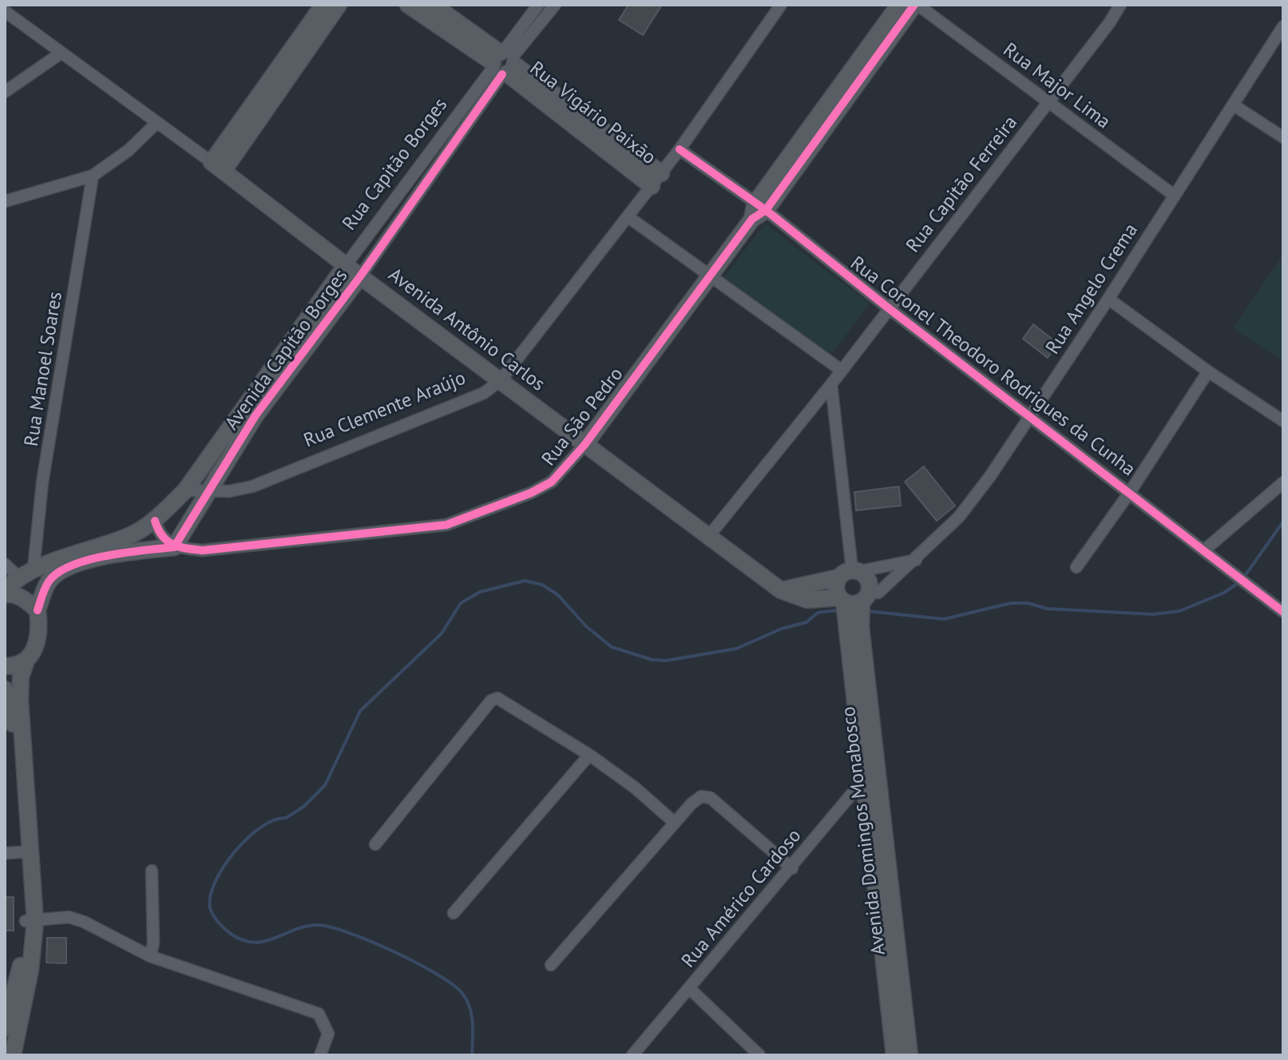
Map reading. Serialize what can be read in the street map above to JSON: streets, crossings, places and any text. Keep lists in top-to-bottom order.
{
  "streets": {
    "street": [
      "Rua Major Lima",
      "Rua Vigário Paixão",
      "Rua Capitão Borges",
      "Rua Capitão Ferreira",
      "Rua Angelo Crema",
      "Avenida Antônio Carlos",
      "Avenida Capitão Borges",
      "Rua Coronel Theodoro Rodrigues da Cunha",
      "Rua Manoel Soares",
      "Rua Clemente Araújo",
      "Rua São Pedro",
      "Avenida Domingos Monabosco",
      "Rua Américo Cardoso"
    ]
  },
  "crossings": [
    ["Rua Major Lima", "Rua Capitão Ferreira"],
    ["Rua Major Lima", "Rua Angelo Crema"],
    ["Rua Vigário Paixão", "Rua Capitão Borges"],
    ["Rua Vigário Paixão", "Avenida Capitão Borges"],
    ["Rua Vigário Paixão", "Rua Clemente Araújo"],
    ["Rua Capitão Borges", "Avenida Antônio Carlos"],
    ["Rua Capitão Borges", "Avenida Capitão Borges"],
    ["Rua Capitão Borges", "Rua Manoel Soares"],
    ["Rua Capitão Borges", "Rua Clemente Araújo"],
    ["Rua Capitão Ferreira", "Avenida Antônio Carlos"],
    ["Rua Capitão Ferreira", "Rua Coronel Theodoro Rodrigues da Cunha"],
    ["Rua Angelo Crema", "Avenida Antônio Carlos"],
    ["Rua Angelo Crema", "Rua Coronel Theodoro Rodrigues da Cunha"],
    ["Rua Angelo Crema", "Avenida Domingos Monabosco"],
    ["Avenida Antônio Carlos", "Avenida Capitão Borges"],
    ["Avenida Antônio Carlos", "Rua Clemente Araújo"],
    ["Avenida Antônio Carlos", "Rua São Pedro"],
    ["Avenida Antônio Carlos", "Avenida Domingos Monabosco"],
    ["Avenida Capitão Borges", "Rua Clemente Araújo"],
    ["Avenida Capitão Borges", "Rua São Pedro"],
    ["Rua Coronel Theodoro Rodrigues da Cunha", "Rua Clemente Araújo"],
    ["Rua Coronel Theodoro Rodrigues da Cunha", "Rua São Pedro"],
    ["Avenida Domingos Monabosco", "Rua Américo Cardoso"]
  ]
}
